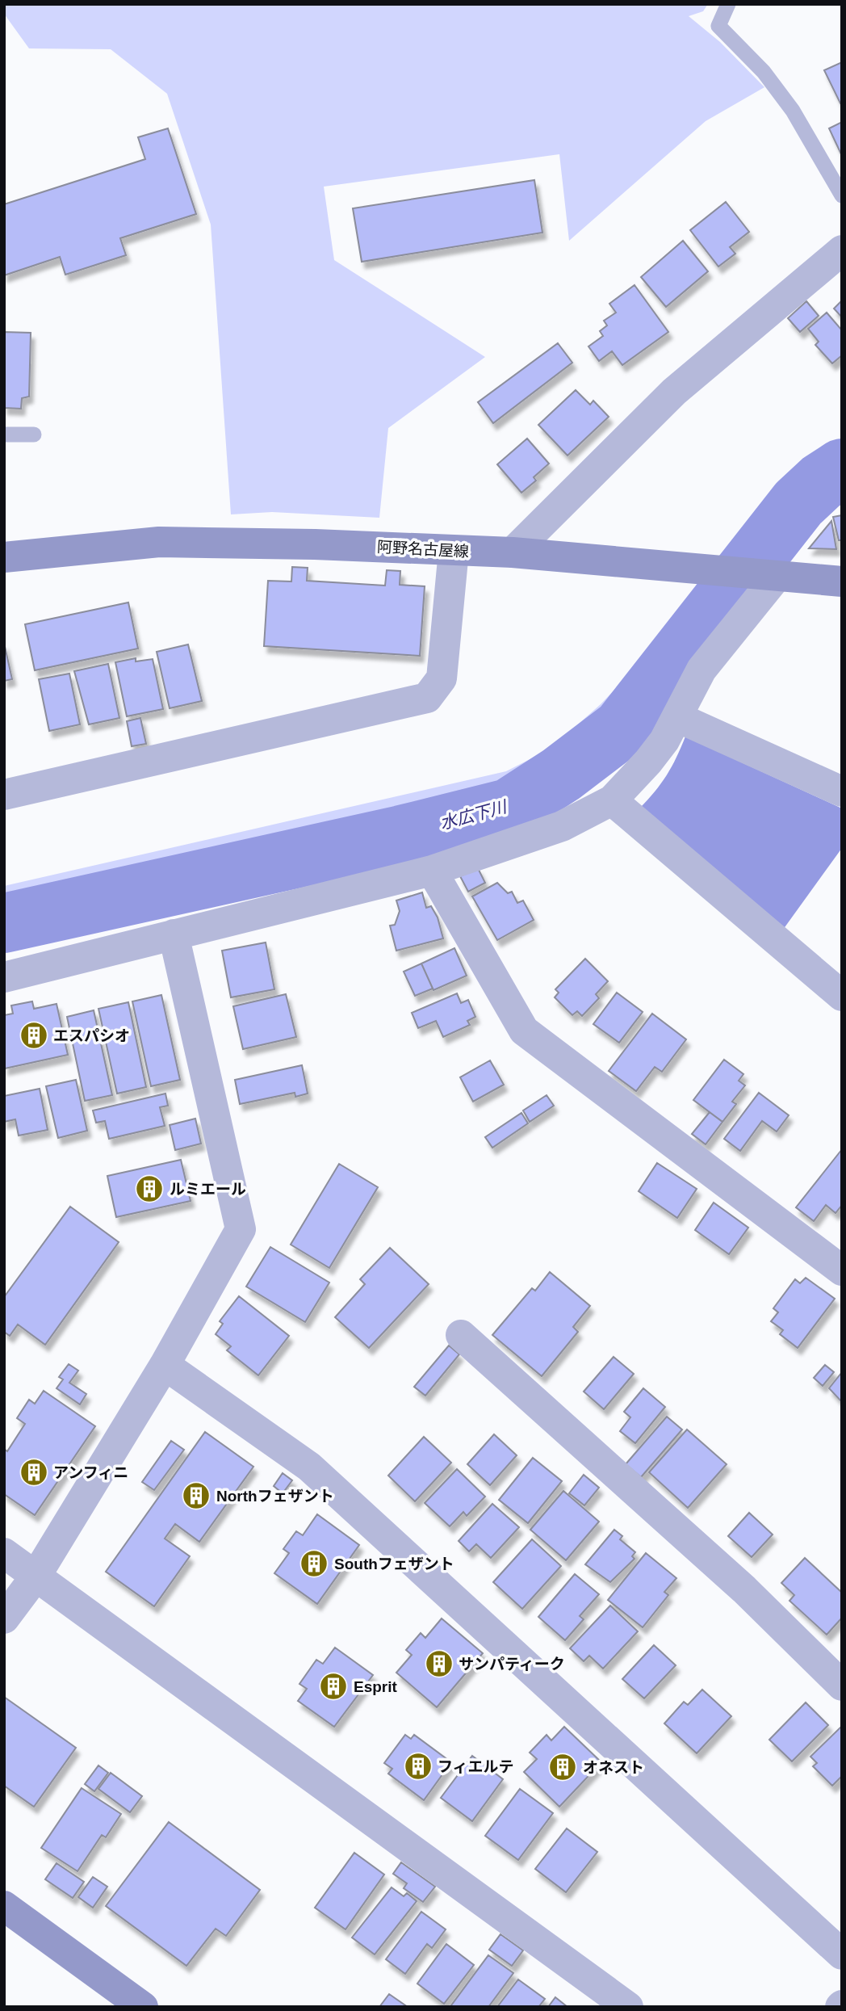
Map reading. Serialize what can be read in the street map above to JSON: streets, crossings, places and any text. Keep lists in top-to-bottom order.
{
  "streets": {
    "main road": ["阿野名古屋線"]
  },
  "water": ["水広下川"],
  "places": {
    "building": [
      "エスパシオ",
      "ルミエール",
      "アンフィニ",
      "Northフェザント",
      "Southフェザント",
      "サンパティーク",
      "Esprit",
      "フィエルテ",
      "オネスト"
    ]
  }
}
